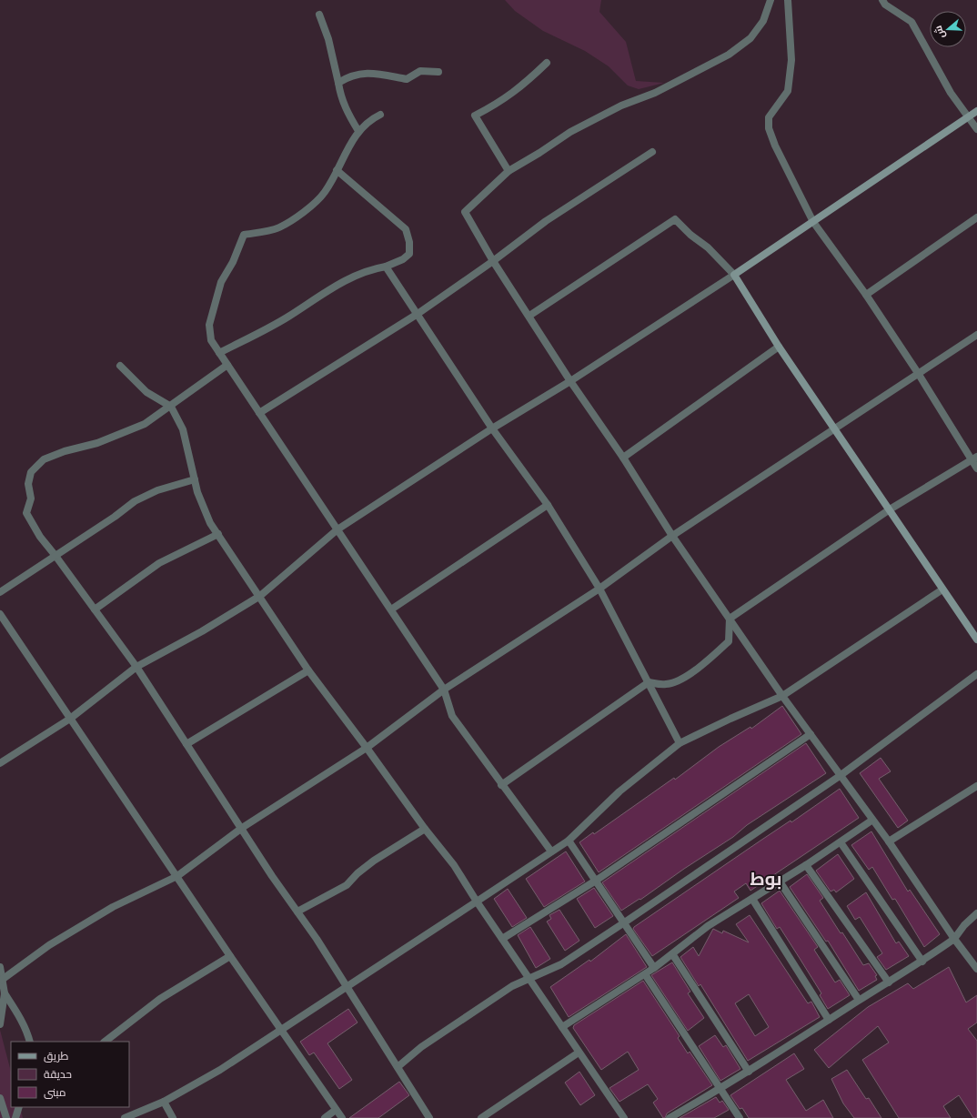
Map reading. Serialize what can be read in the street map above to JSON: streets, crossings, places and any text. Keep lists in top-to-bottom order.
{
  "districts": ["بوط"],
  "legend": ["طريق", "حديقة", "مبنى"],
  "north": "left"
}
